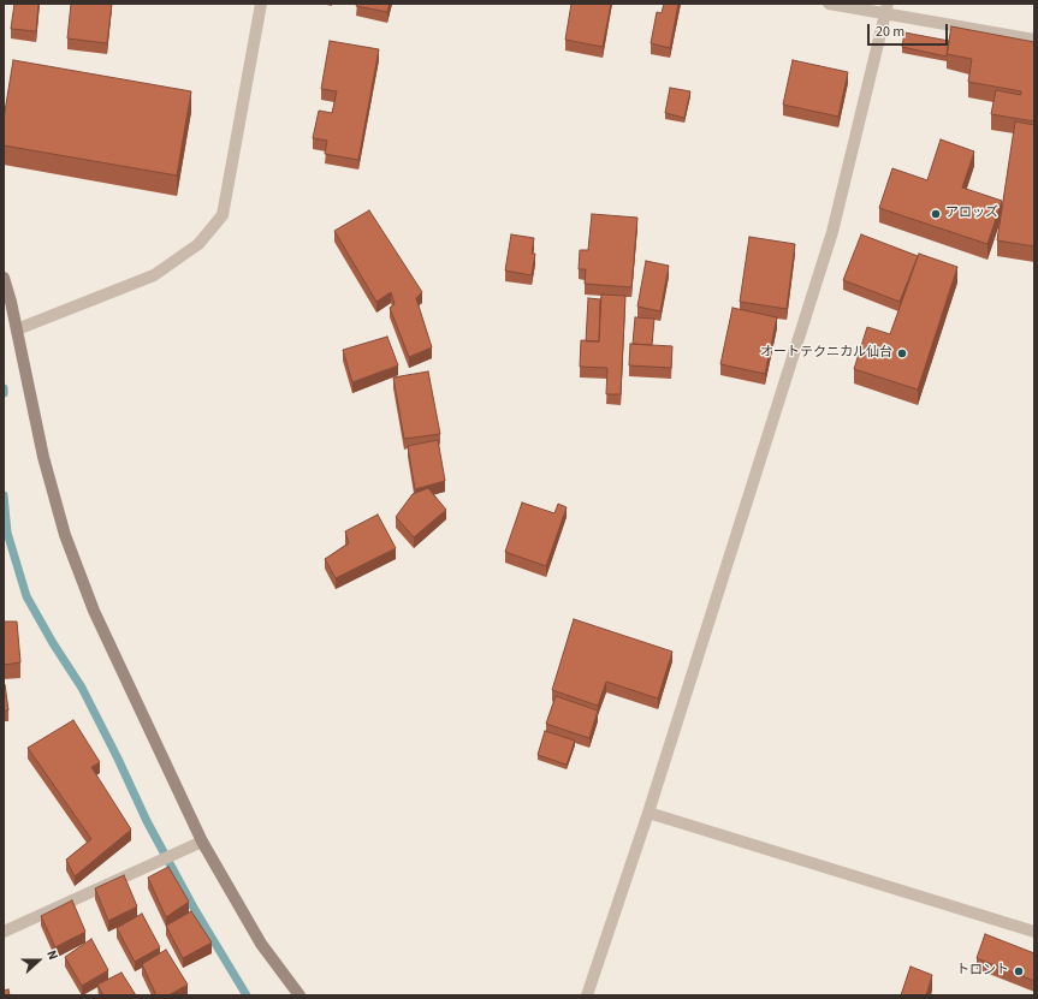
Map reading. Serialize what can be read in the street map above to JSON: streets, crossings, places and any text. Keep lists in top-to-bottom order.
{
  "places": ["アロッズ", "オートテクニカル仙台", "トロント"],
  "scale_bar": "20 m",
  "north": "right"
}
